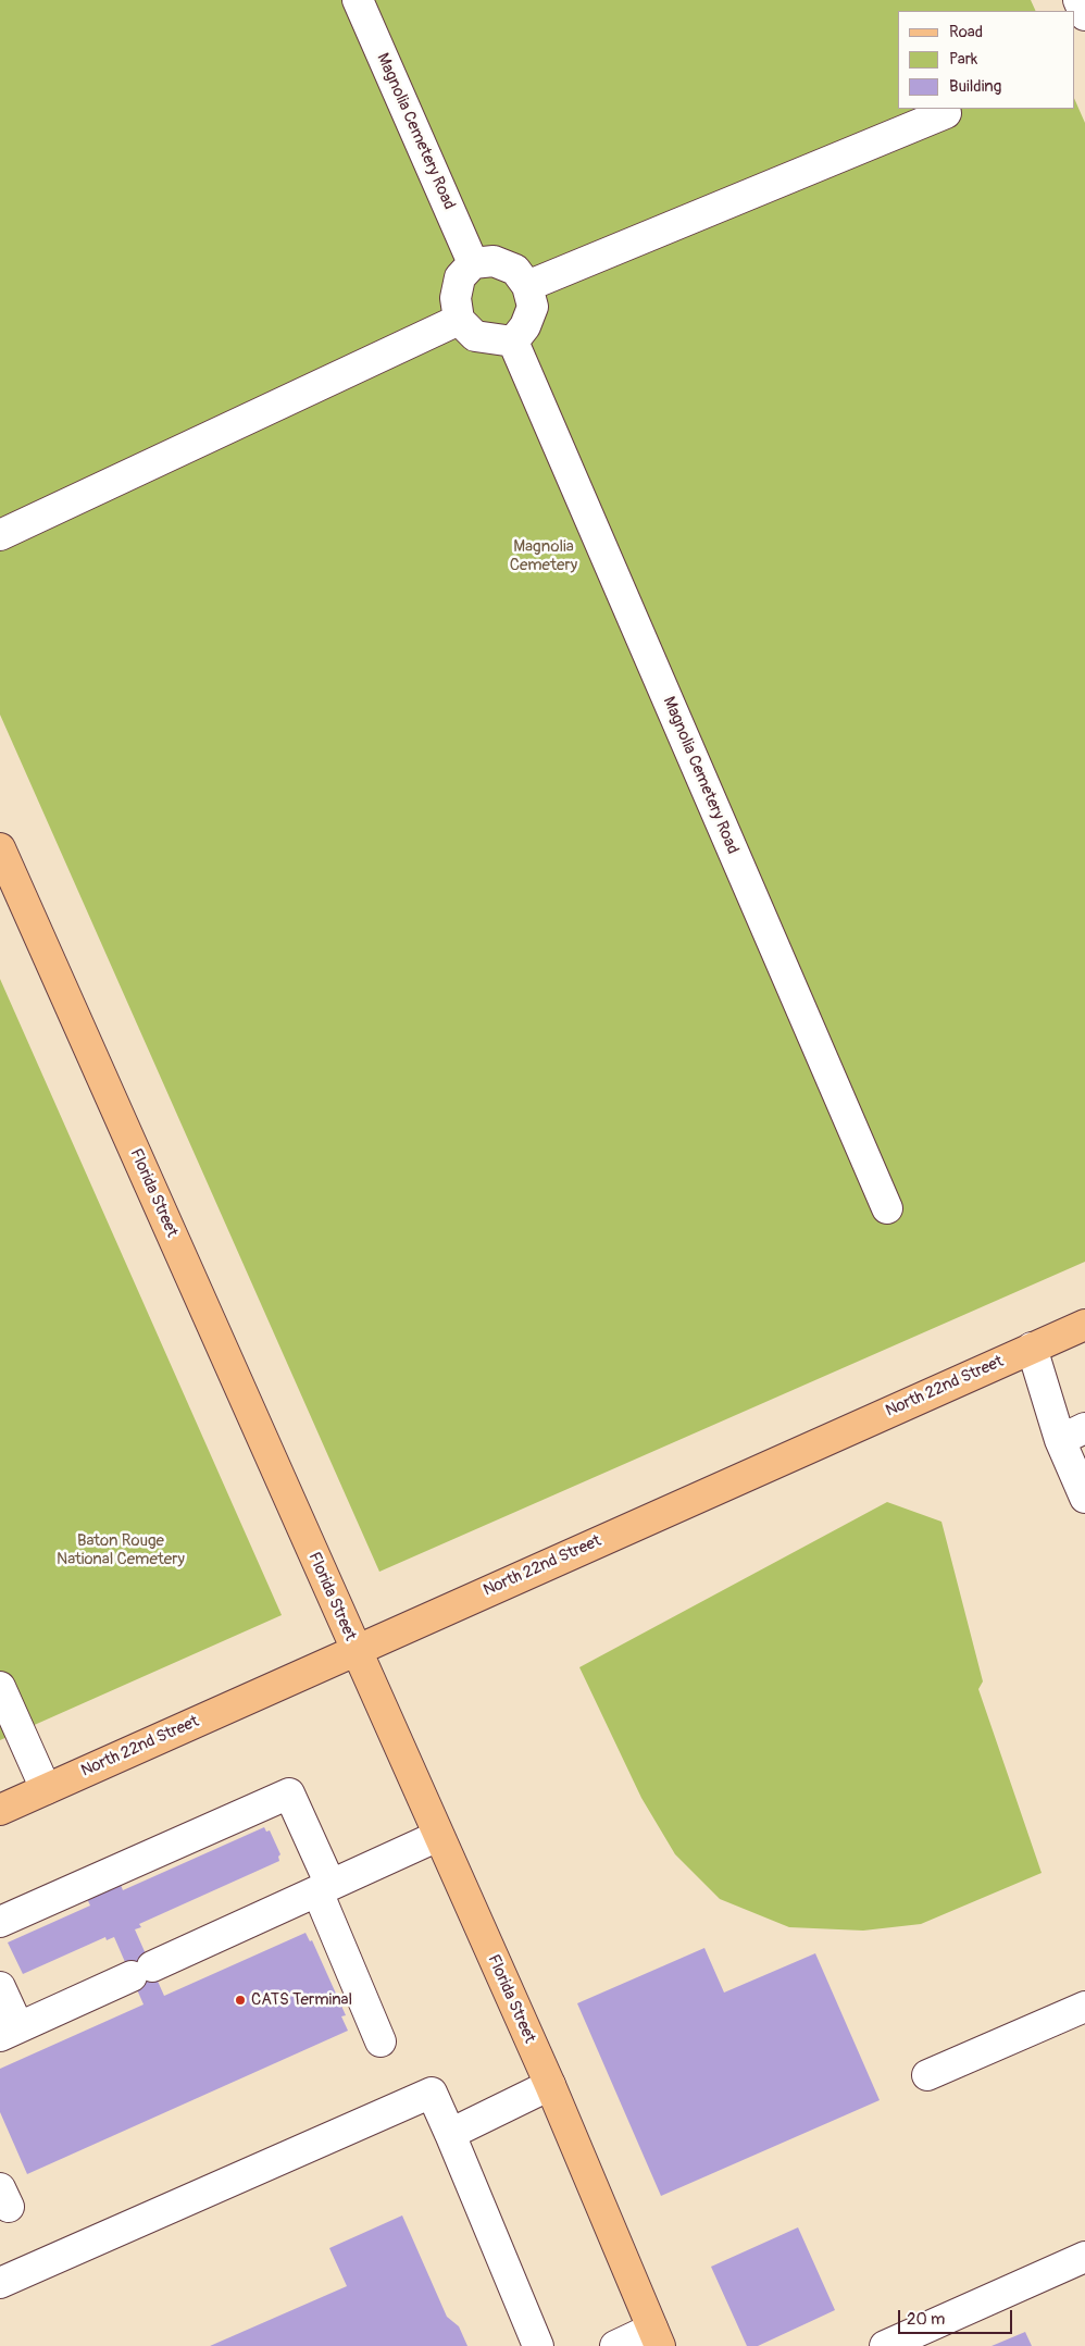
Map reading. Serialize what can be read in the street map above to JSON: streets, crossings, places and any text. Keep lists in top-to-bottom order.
{
  "streets": {
    "main road": ["Florida Street", "North 22nd Street"],
    "street": ["Magnolia Cemetery Road"]
  },
  "crossings": [
    ["Florida Street", "North 22nd Street"]
  ],
  "parks": ["Magnolia Cemetery", "Baton Rouge National Cemetery"],
  "places": ["CATS Terminal"],
  "legend": ["Road", "Park", "Building"],
  "scale_bar": "20 m"
}
